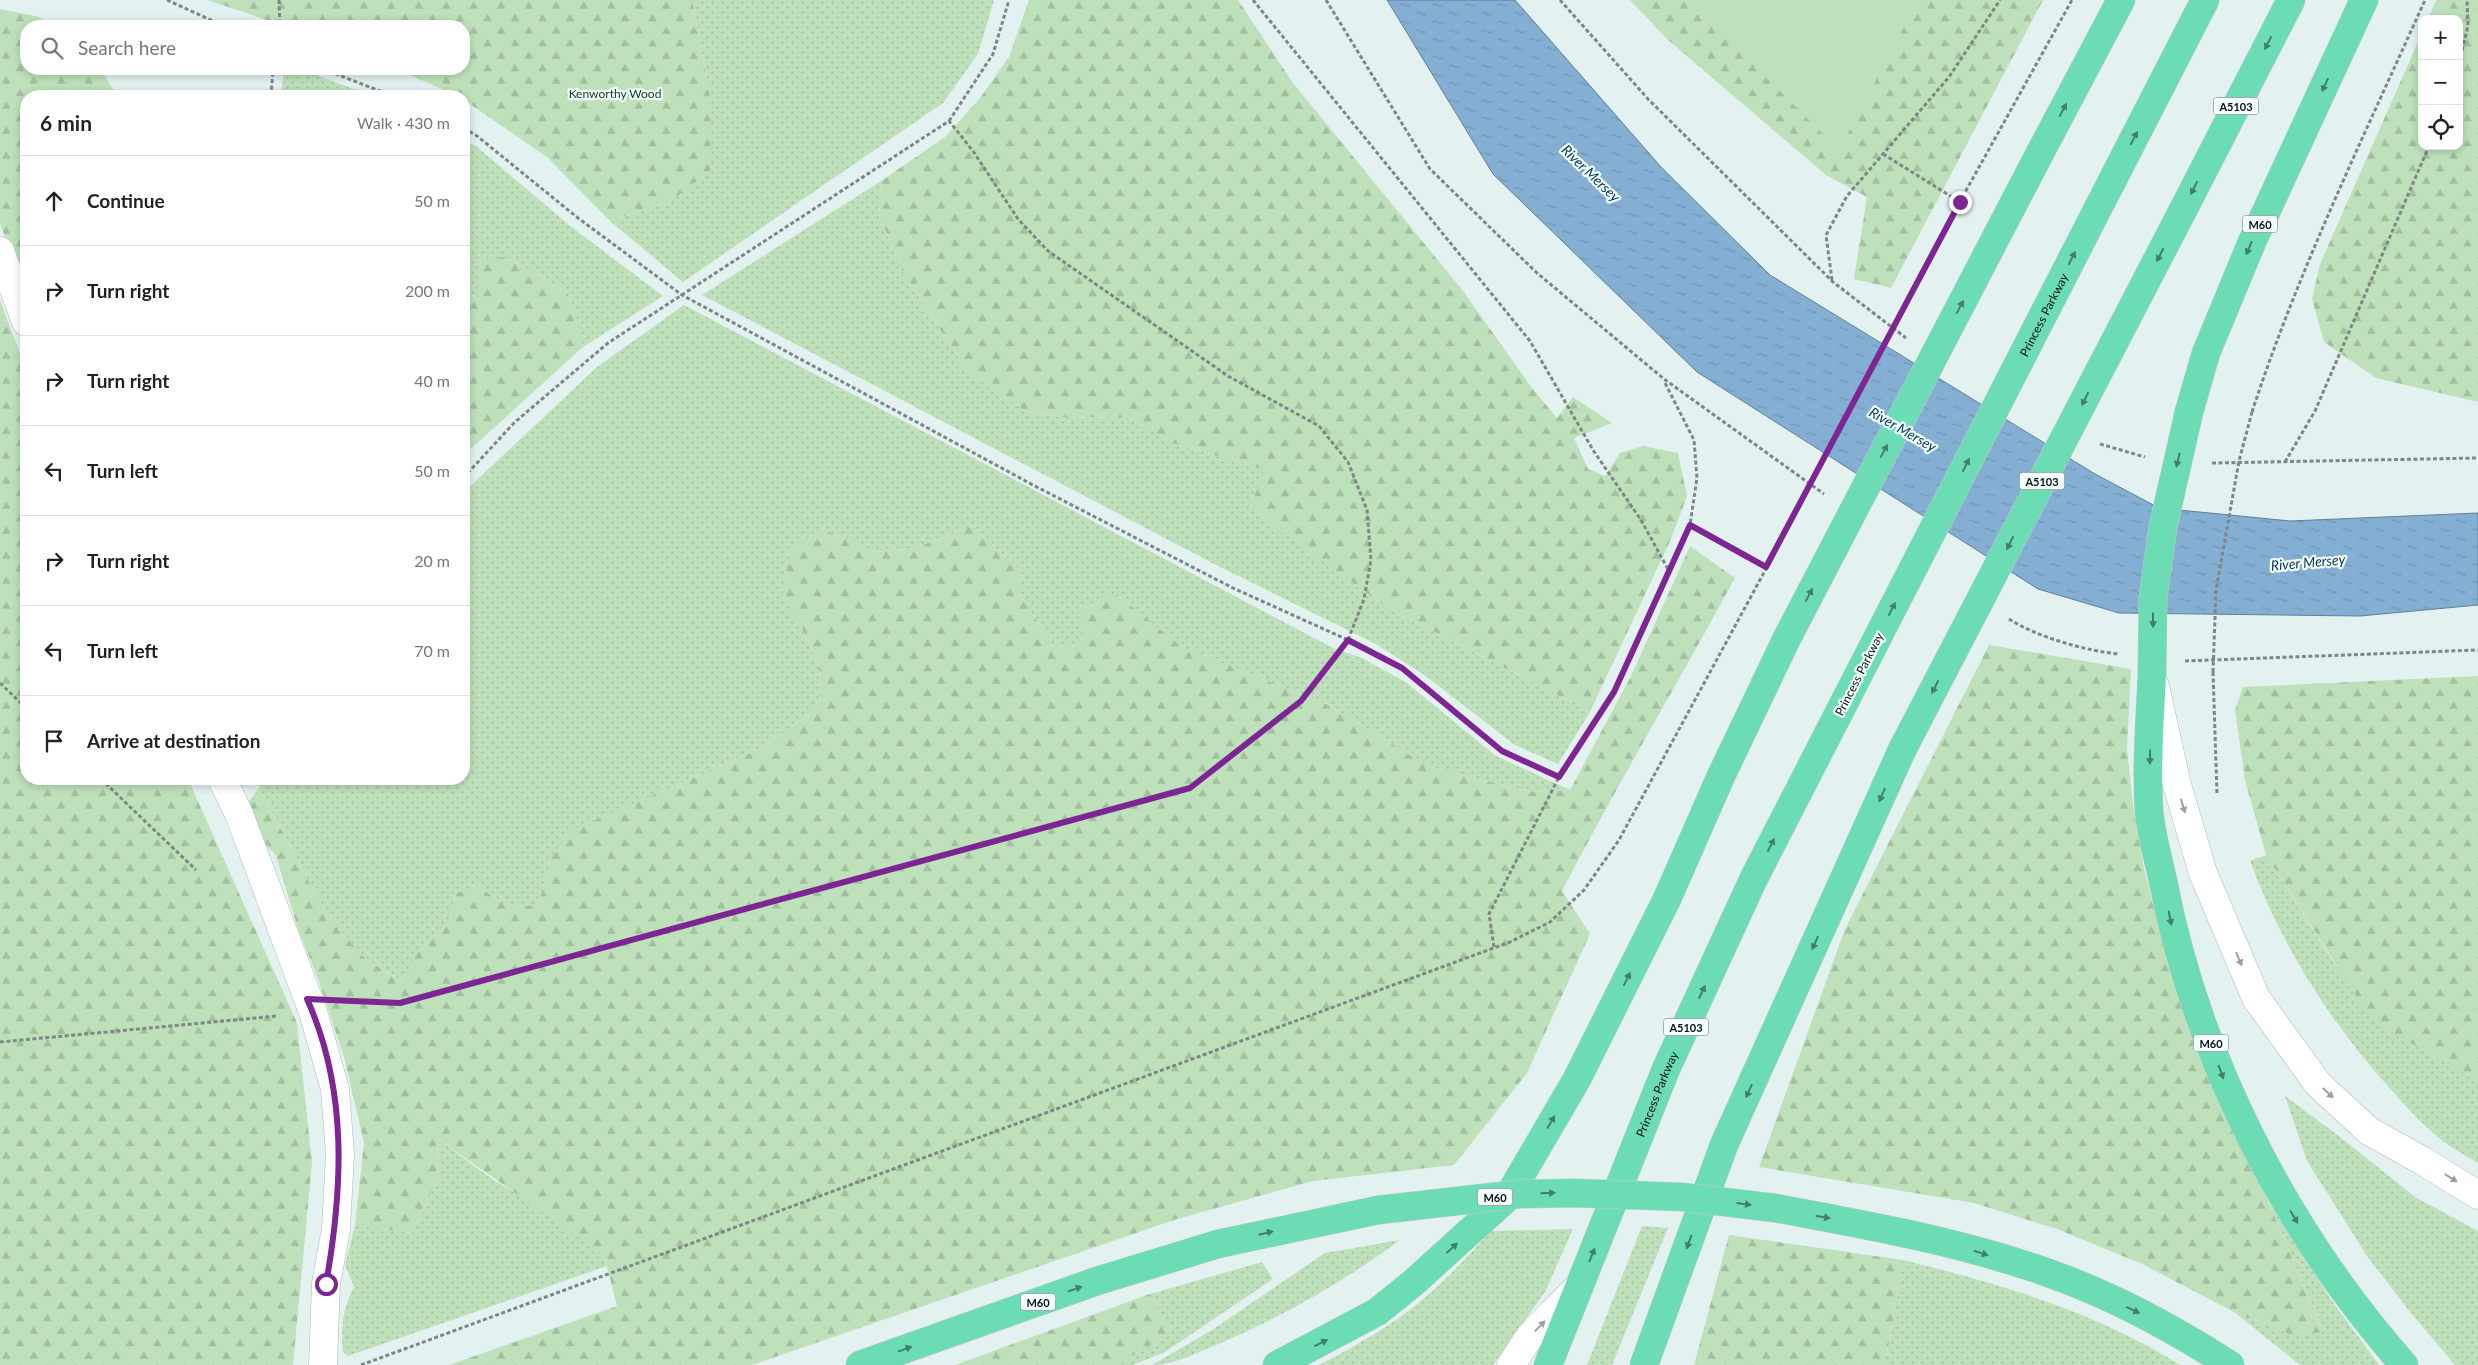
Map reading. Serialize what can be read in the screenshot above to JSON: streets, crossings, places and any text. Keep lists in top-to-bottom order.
{
  "streets": {
    "highway": ["A5103", "M60", "Princess Parkway"]
  },
  "water": ["River Mersey"],
  "parks": ["Kenworthy Wood"],
  "page": {
    "map_buttons": ["+", "−"],
    "search": "Search here",
    "heading": ["6 min", "Walk · 430 m"],
    "list": [
      ["Continue", "50 m"],
      ["Turn right", "200 m"],
      ["Turn right", "40 m"],
      ["Turn left", "50 m"],
      ["Turn right", "20 m"],
      ["Turn left", "70 m"],
      "Arrive at destination"
    ]
  }
}
